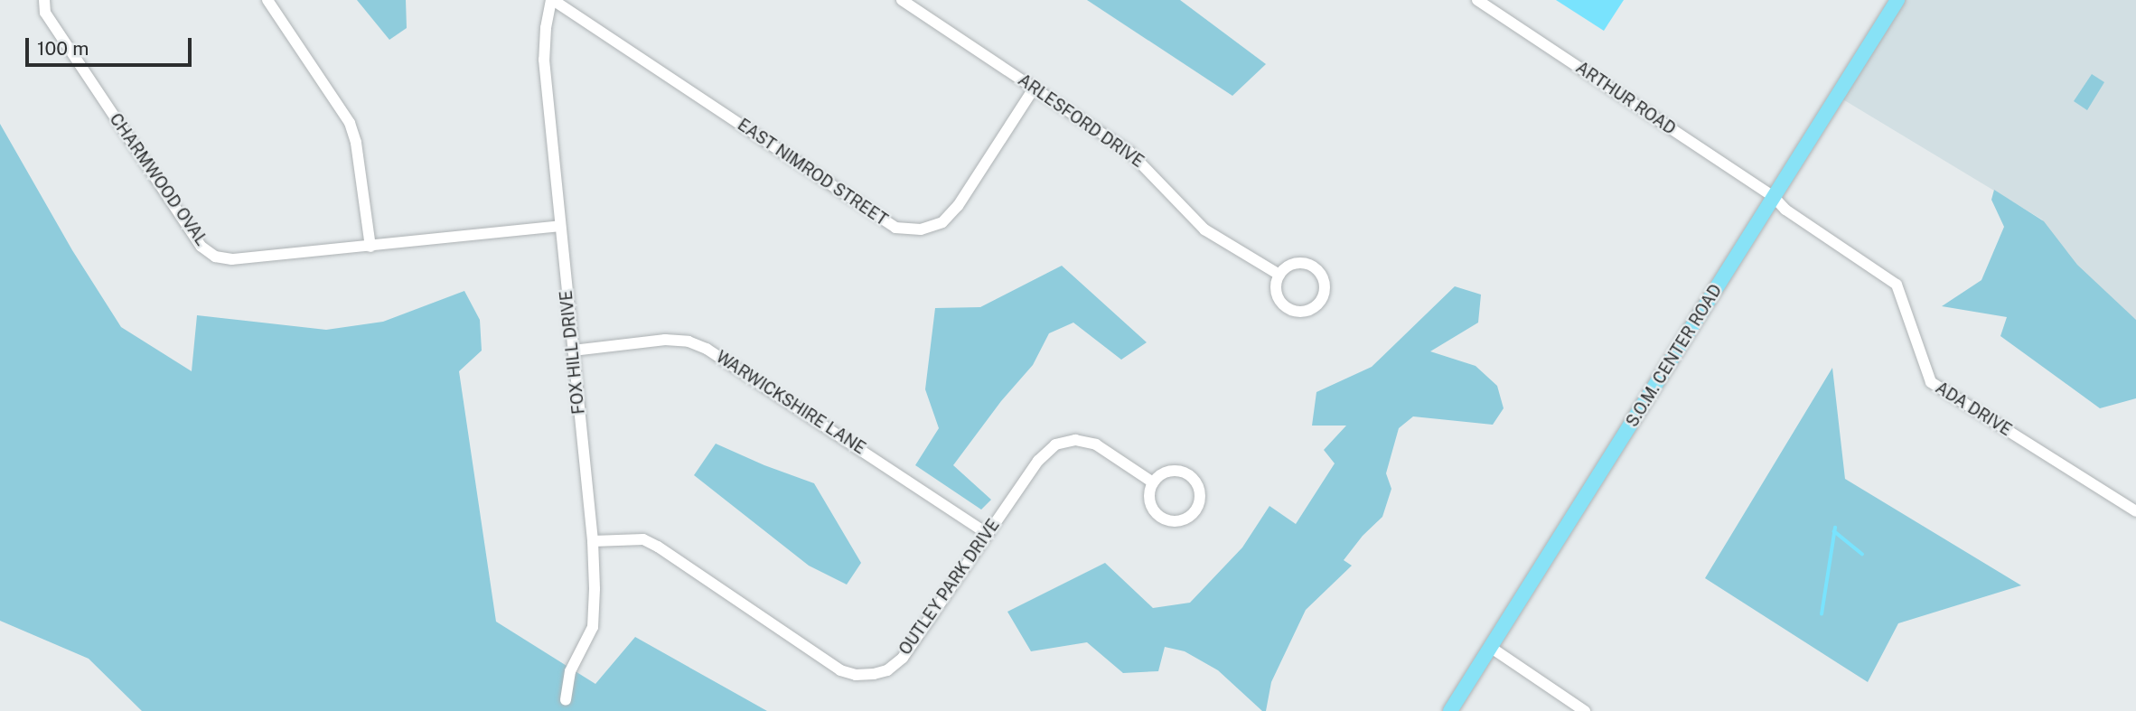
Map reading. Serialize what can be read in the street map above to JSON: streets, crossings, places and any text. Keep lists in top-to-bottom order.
{
  "streets": {
    "main road": ["S.O.M. CENTER ROAD"],
    "street": [
      "ARTHUR ROAD",
      "ARLESFORD DRIVE",
      "EAST NIMROD STREET",
      "CHARMWOOD OVAL",
      "FOX HILL DRIVE",
      "WARWICKSHIRE LANE",
      "ADA DRIVE",
      "OUTLEY PARK DRIVE"
    ]
  },
  "crossings": [
    ["ARTHUR ROAD", "S.O.M. CENTER ROAD"],
    ["ARTHUR ROAD", "ADA DRIVE"],
    ["ARLESFORD DRIVE", "EAST NIMROD STREET"],
    ["EAST NIMROD STREET", "FOX HILL DRIVE"],
    ["CHARMWOOD OVAL", "FOX HILL DRIVE"],
    ["FOX HILL DRIVE", "WARWICKSHIRE LANE"],
    ["FOX HILL DRIVE", "OUTLEY PARK DRIVE"],
    ["S.O.M. CENTER ROAD", "ADA DRIVE"],
    ["WARWICKSHIRE LANE", "OUTLEY PARK DRIVE"]
  ],
  "scale_bar": "100 m"
}
